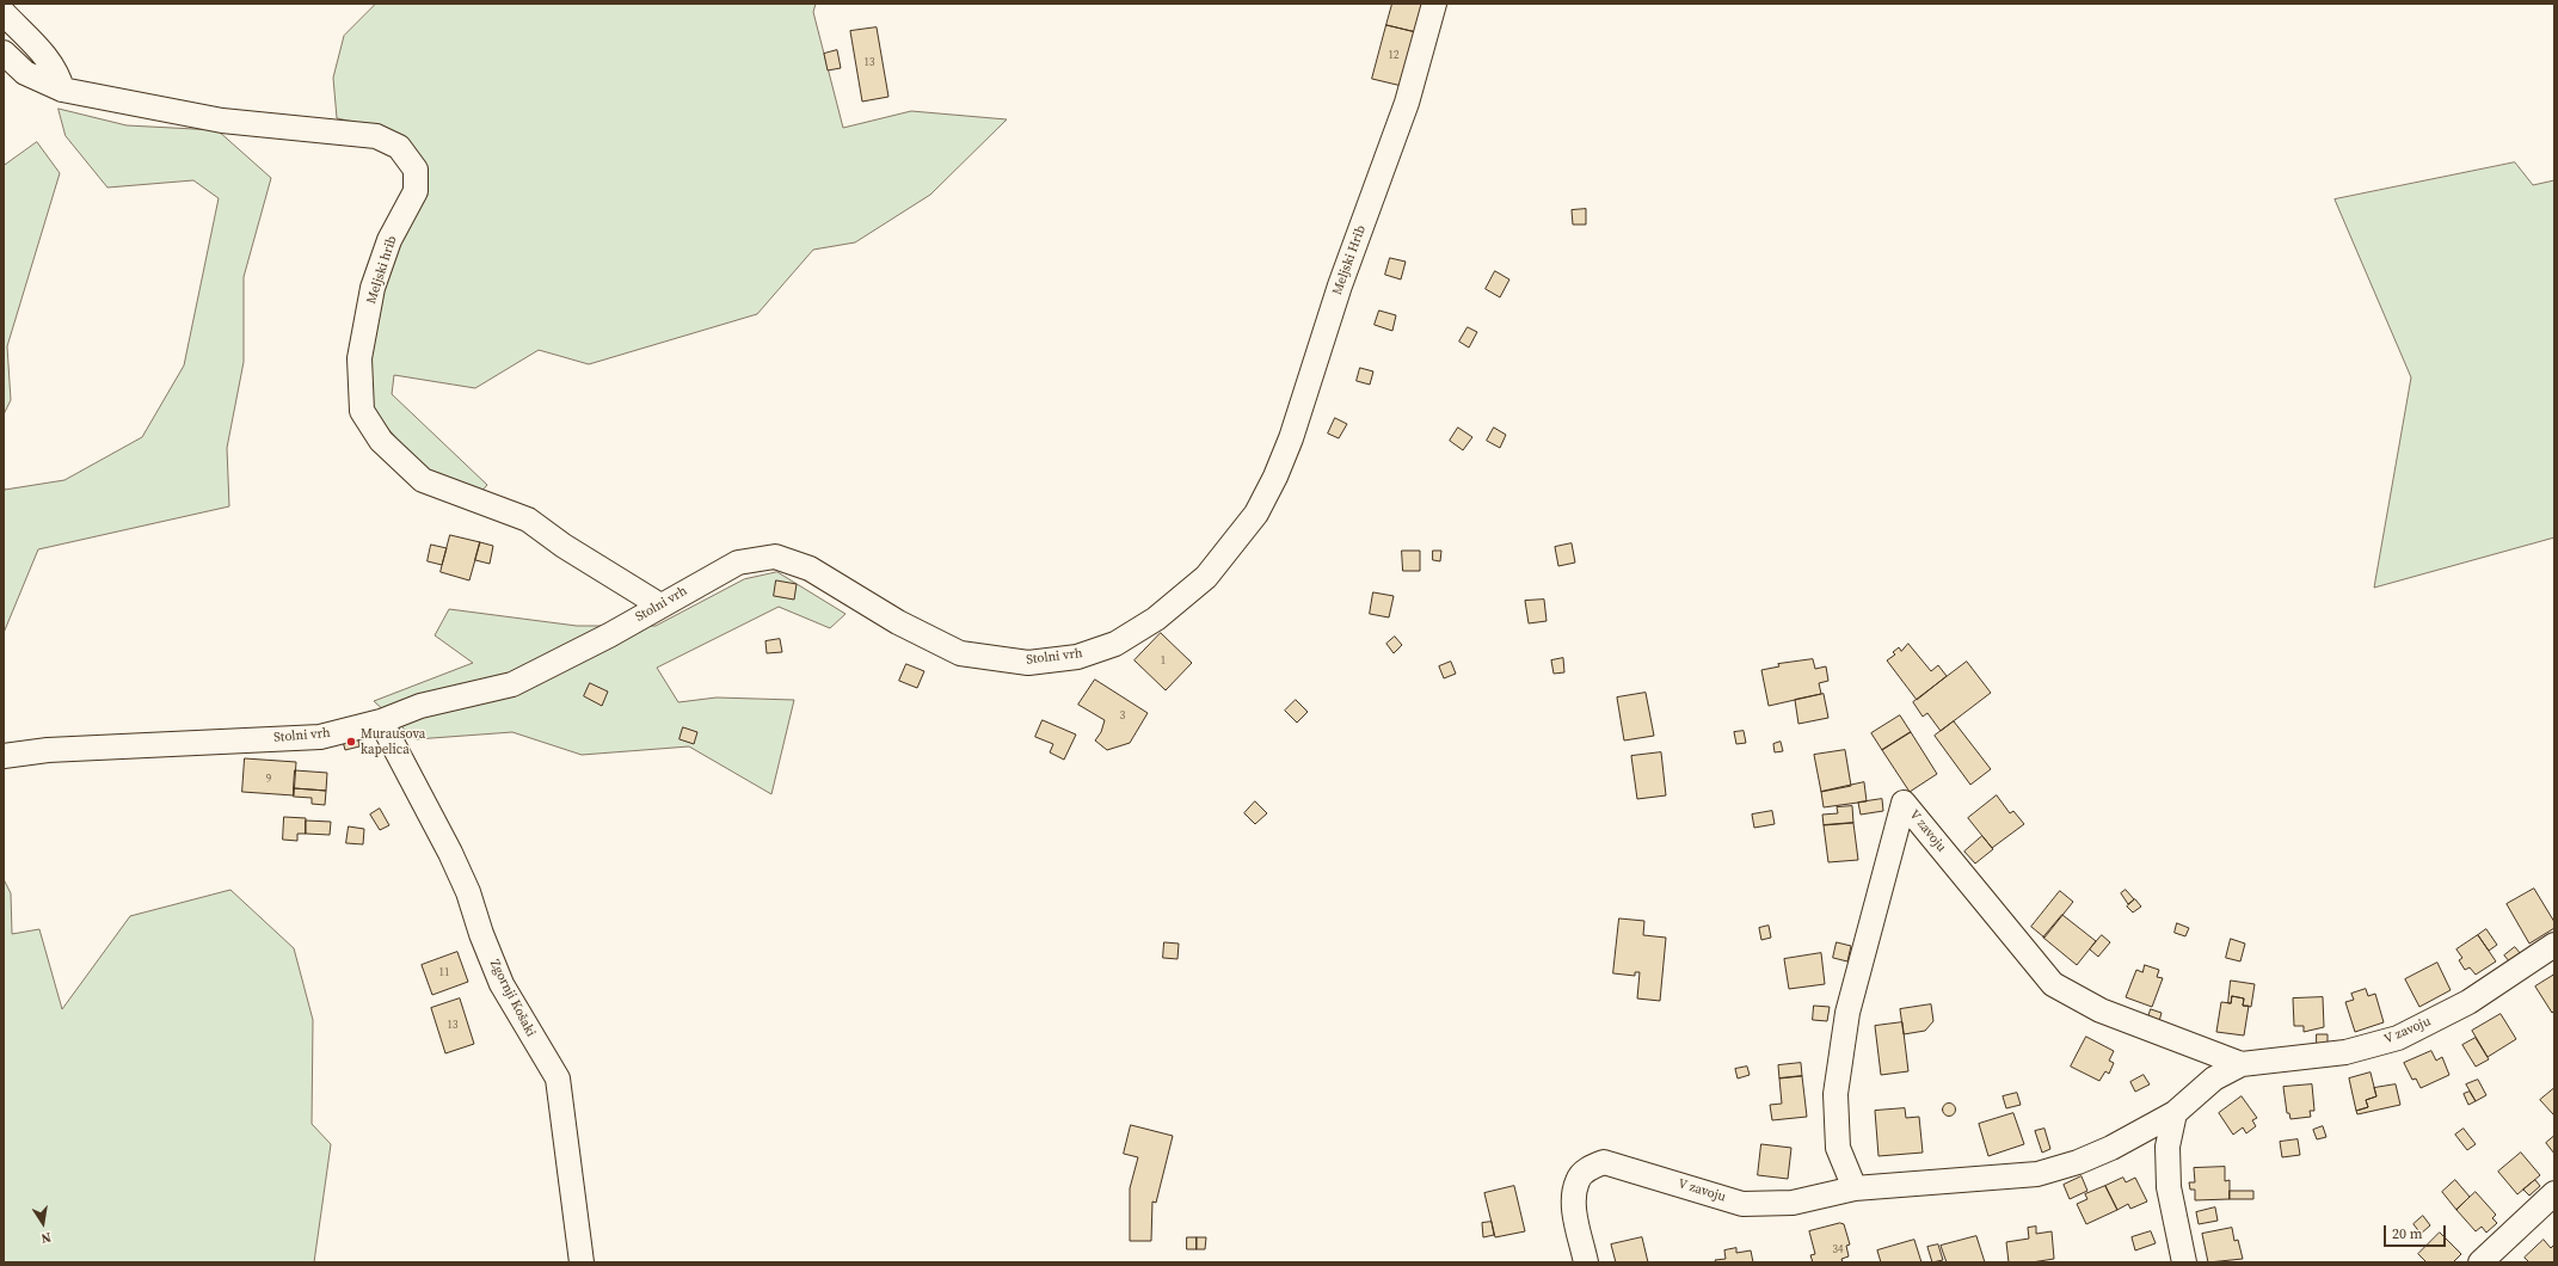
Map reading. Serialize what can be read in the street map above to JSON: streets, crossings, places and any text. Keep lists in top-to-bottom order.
{
  "streets": {
    "street": [
      "Meljski Hrib",
      "Meljski hrib",
      "Stolni vrh",
      "V zavoju",
      "Zgornji Košaki"
    ]
  },
  "crossings": [
    ["Meljski Hrib", "Stolni vrh"],
    ["Meljski hrib", "Stolni vrh"],
    ["Stolni vrh", "Zgornji Košaki"]
  ],
  "places": ["Murausova kapelica"],
  "house_numbers": [
    "12",
    "13",
    "1",
    "3",
    "9",
    "11",
    "13",
    "34"
  ],
  "scale_bar": "20 m",
  "north": "bottom"
}
